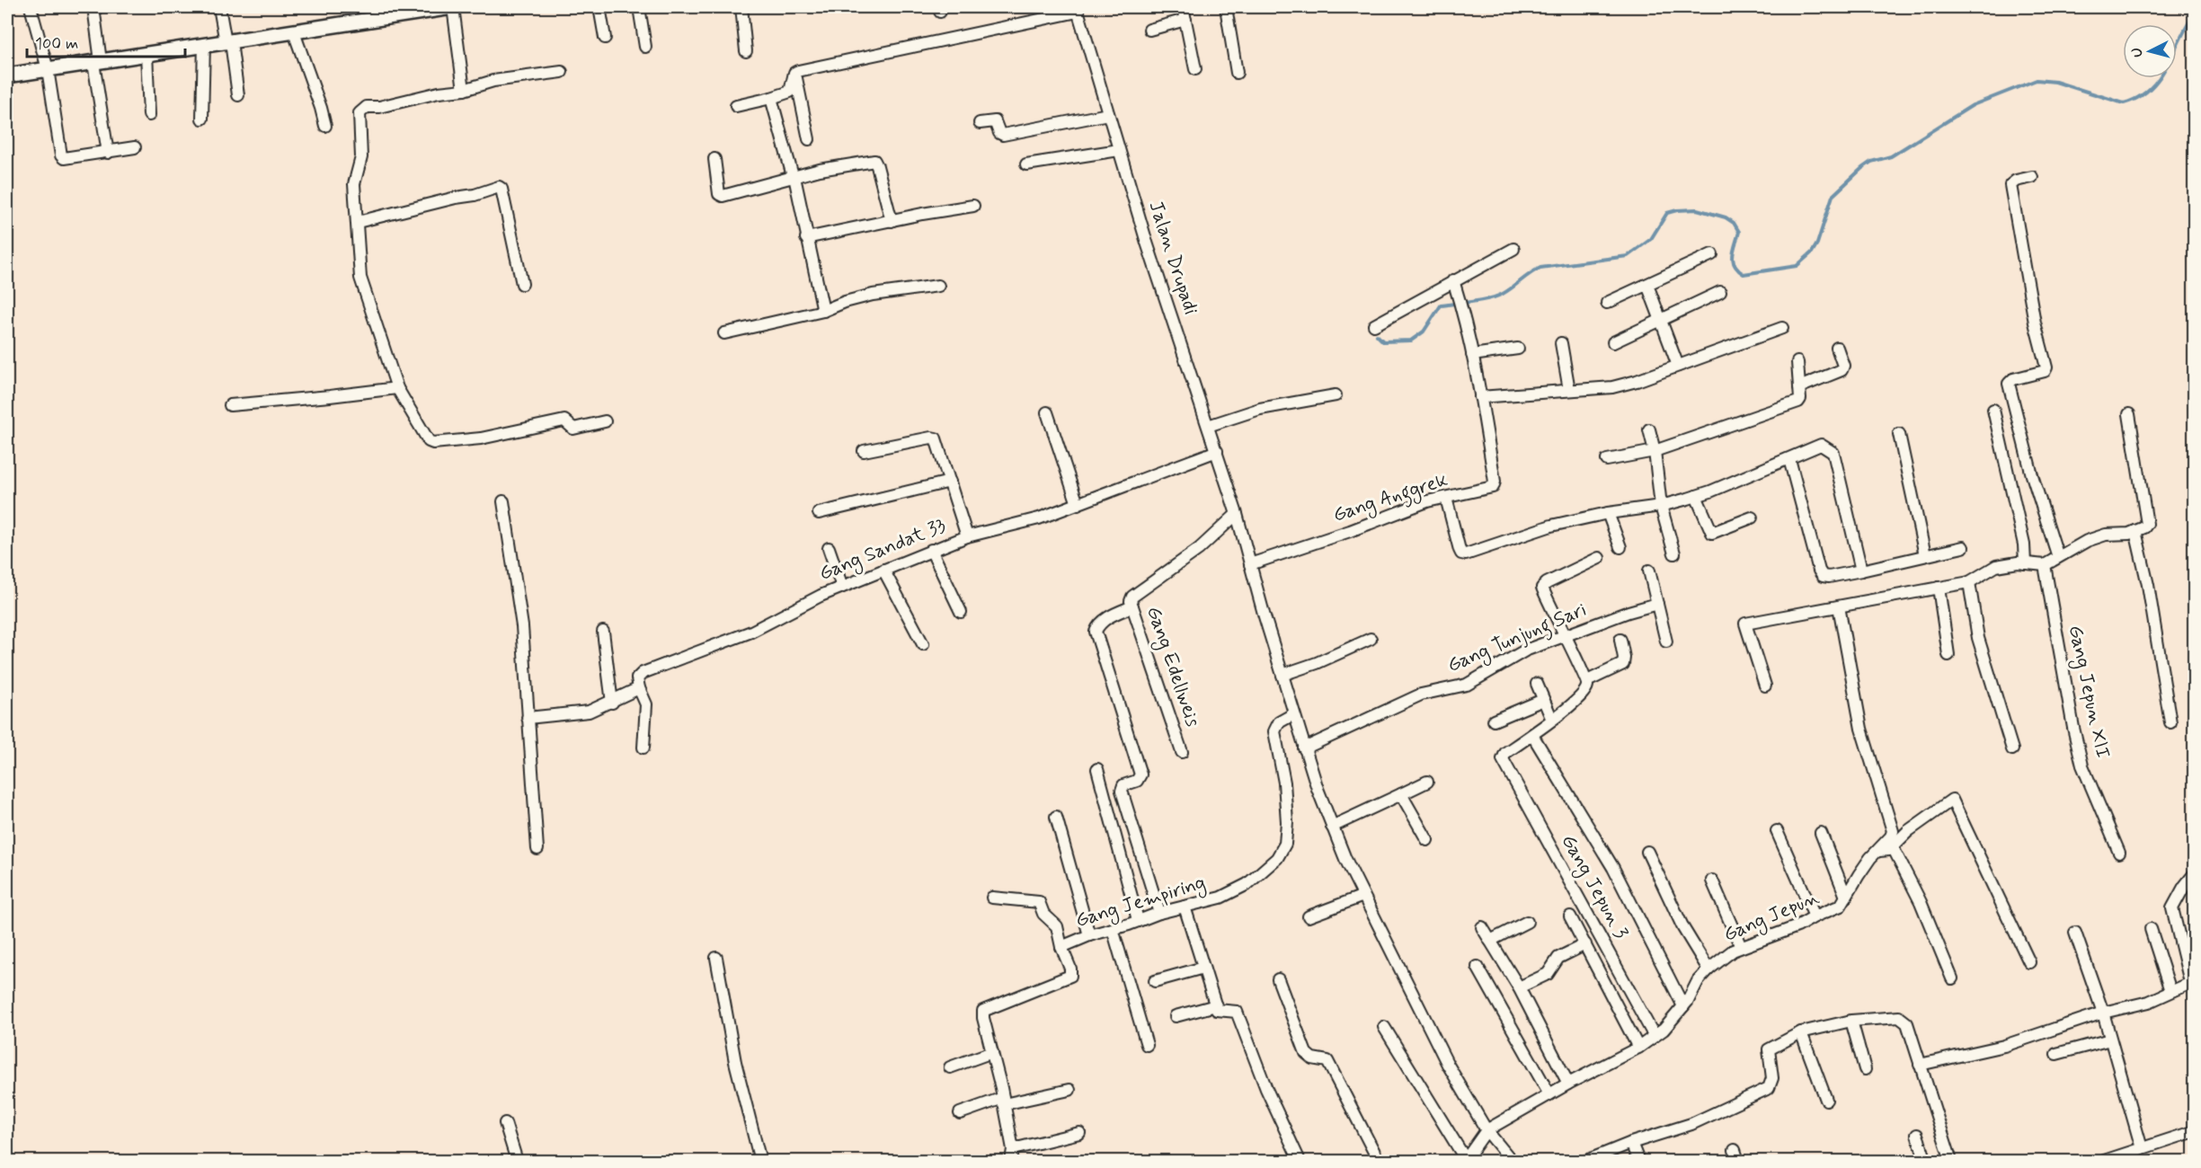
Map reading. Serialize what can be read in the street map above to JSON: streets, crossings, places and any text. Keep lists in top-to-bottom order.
{
  "streets": {
    "street": [
      "Jalan Drupadi",
      "Gang Anggrek",
      "Gang Sandat 33",
      "Gang Tunjung Sari",
      "Gang Edellweis",
      "Gang Jepun XII",
      "Gang Jepun 3",
      "Gang Jempiring",
      "Gang Jepun"
    ]
  },
  "crossings": [
    ["Jalan Drupadi", "Gang Anggrek"],
    ["Jalan Drupadi", "Gang Sandat 33"],
    ["Jalan Drupadi", "Gang Tunjung Sari"],
    ["Jalan Drupadi", "Gang Edellweis"],
    ["Jalan Drupadi", "Gang Jempiring"],
    ["Jalan Drupadi", "Gang Jepun"],
    ["Gang Jepun 3", "Gang Jepun"]
  ],
  "scale_bar": "100 m",
  "north": "left"
}
